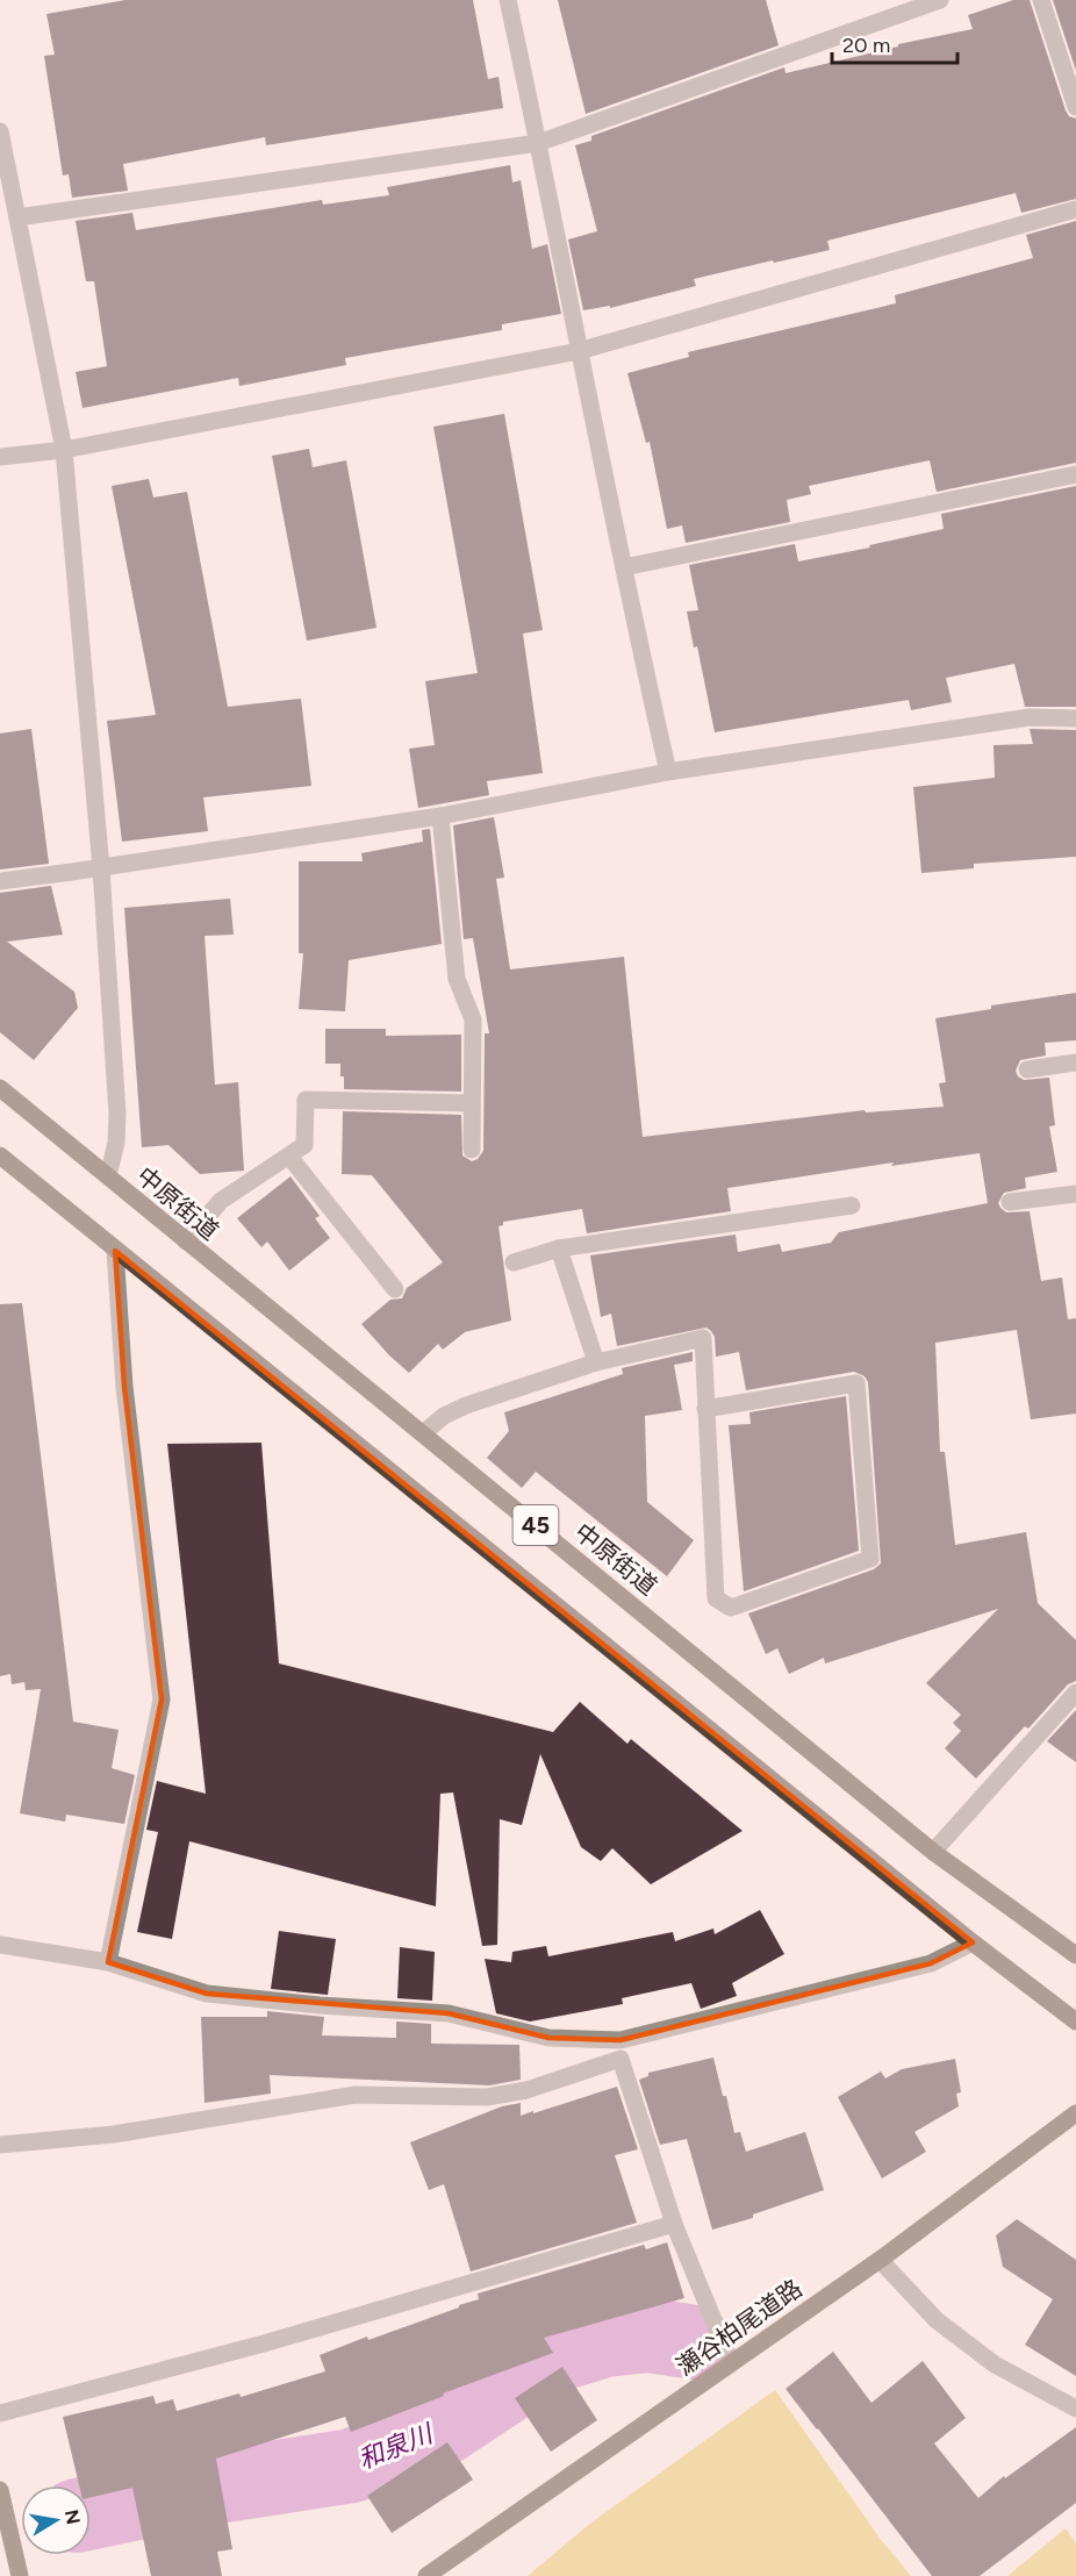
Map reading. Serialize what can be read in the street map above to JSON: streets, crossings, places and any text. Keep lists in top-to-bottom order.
{
  "streets": {
    "main road": ["中原街道", "45", "瀬谷柏尾道路"]
  },
  "water": ["和泉川"],
  "scale_bar": "20 m",
  "north": "right"
}
